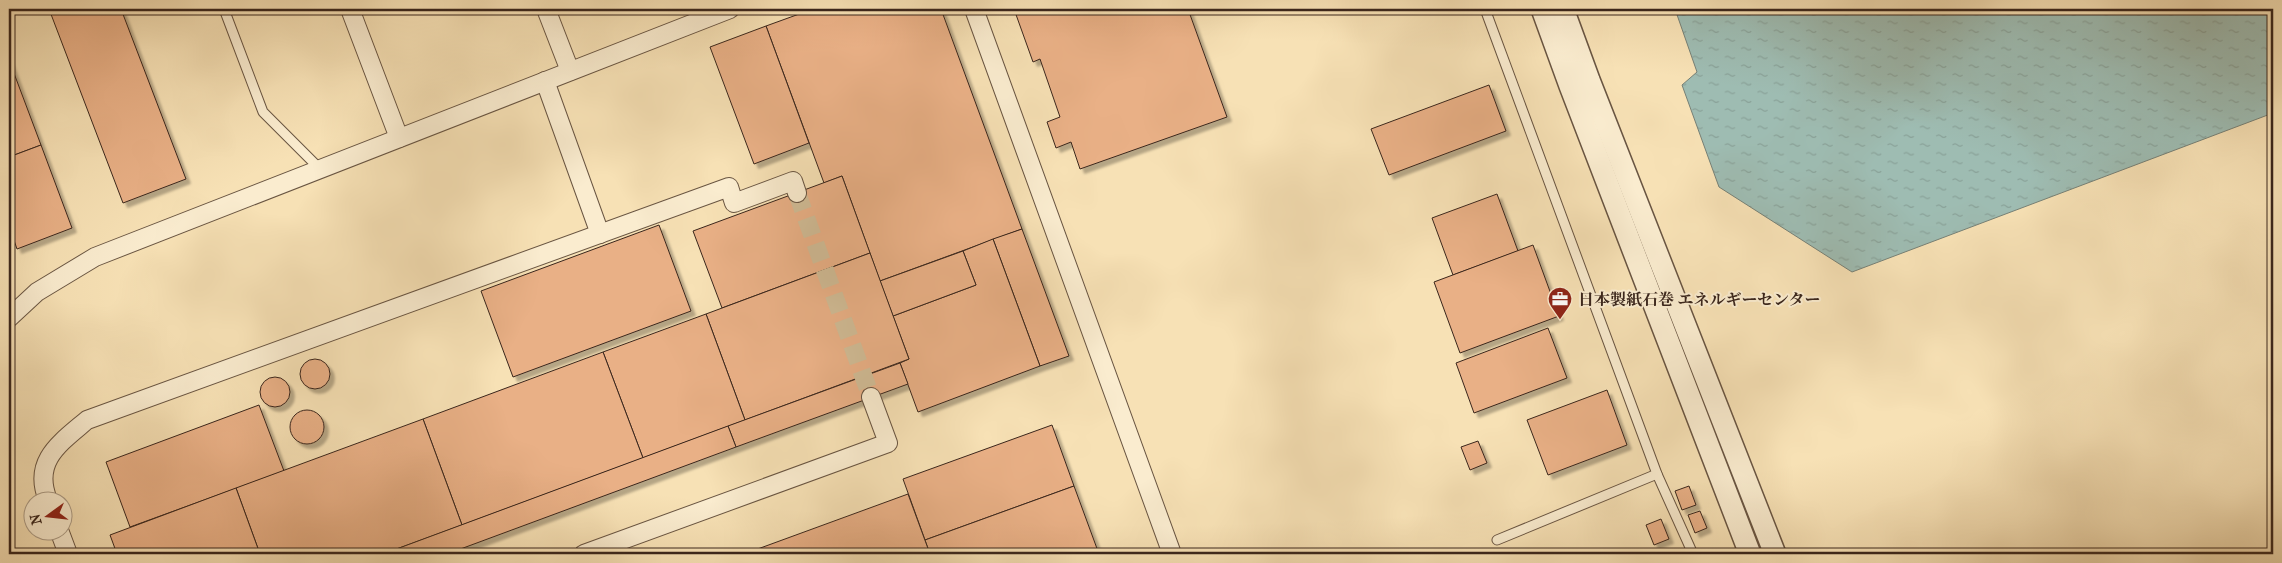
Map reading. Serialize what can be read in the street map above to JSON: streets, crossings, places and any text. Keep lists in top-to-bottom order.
{
  "places": {
    "office": ["日本製紙石巻 エネルギーセンター"]
  },
  "north": "left"
}
